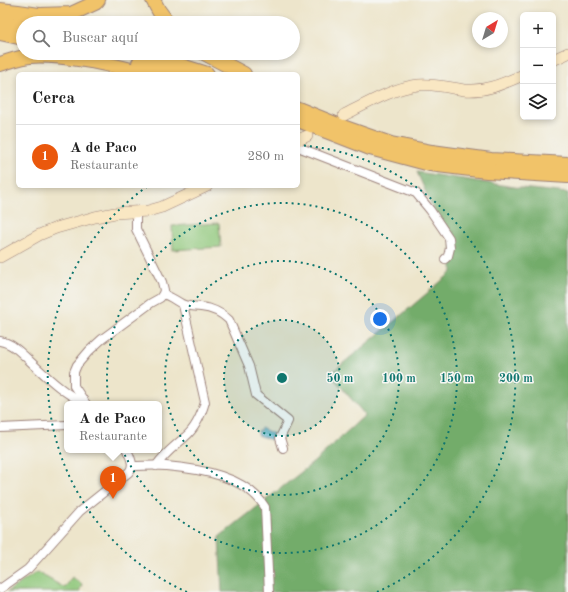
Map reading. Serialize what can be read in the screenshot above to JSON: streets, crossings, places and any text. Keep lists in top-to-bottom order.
{
  "north": "top right",
  "page": {
    "map_buttons": ["+", "−"],
    "search": "Buscar aquí",
    "heading": "Cerca",
    "list": [
      {
        "mark": "1",
        "name": "A de Paco",
        "note": "Restaurante",
        "value": "280 m"
      }
    ],
    "popup": ["A de Paco", "Restaurante"],
    "pins": "1"
  },
  "rings": [
    "50 m",
    "100 m",
    "150 m",
    "200 m"
  ]
}
